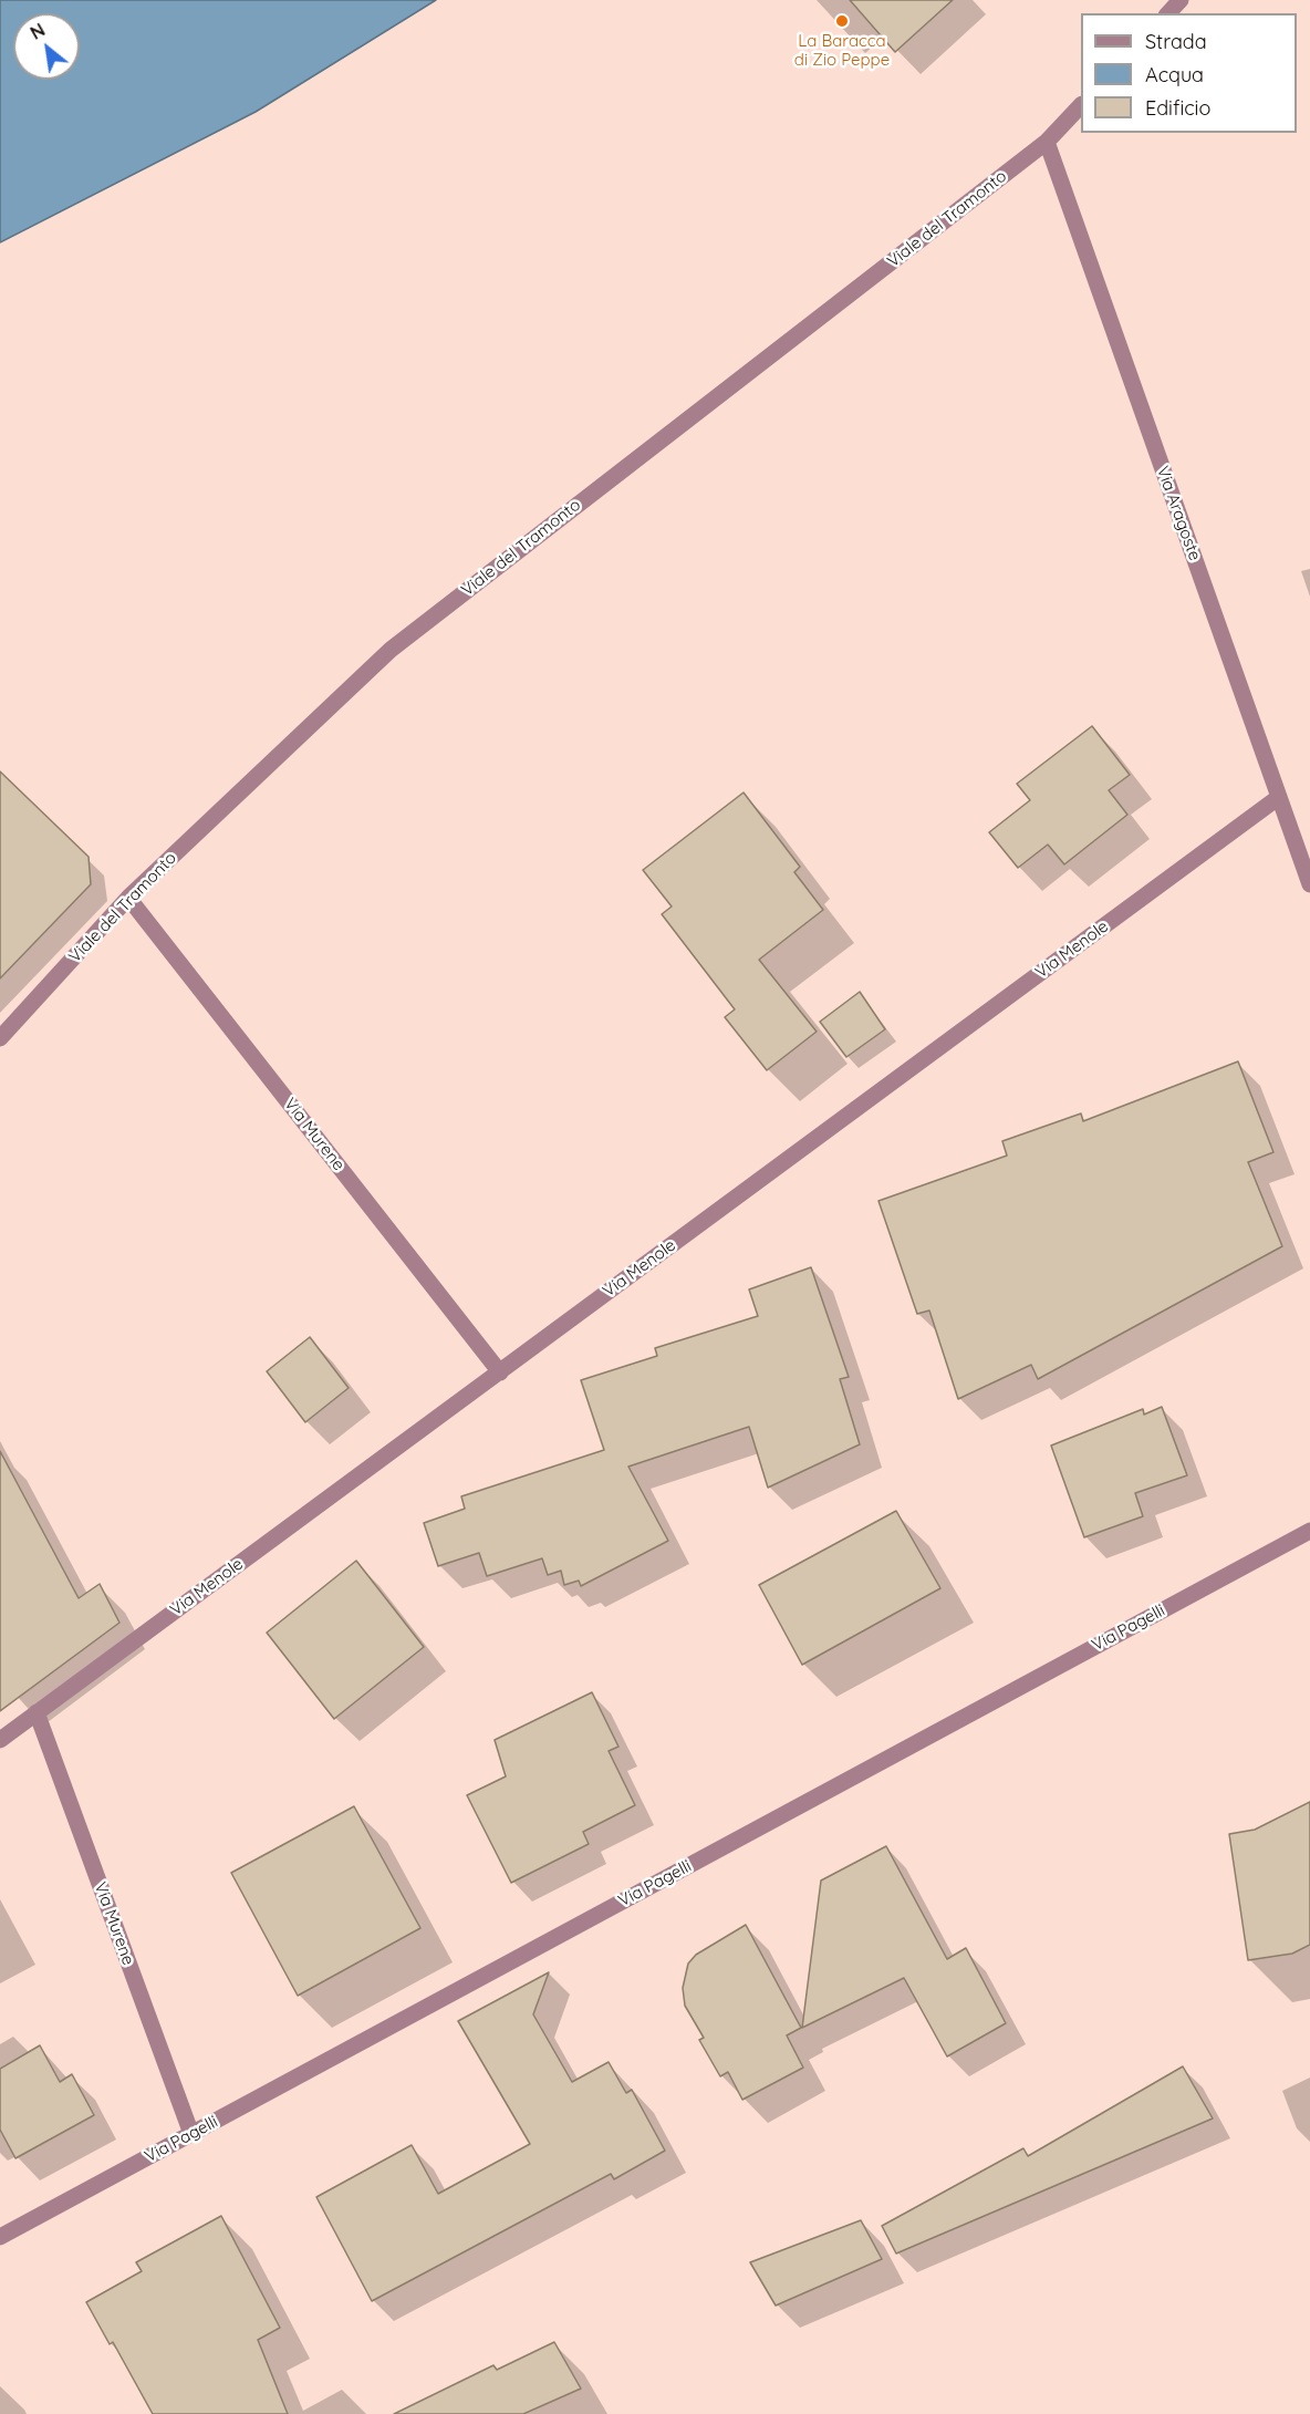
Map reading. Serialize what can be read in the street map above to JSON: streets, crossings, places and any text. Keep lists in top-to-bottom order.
{
  "streets": {
    "street": [
      "Viale del Tramonto",
      "Via Aragoste",
      "Via Menole",
      "Via Murene",
      "Via Pagelli"
    ]
  },
  "crossings": [
    ["Viale del Tramonto", "Via Aragoste"],
    ["Viale del Tramonto", "Via Murene"],
    ["Via Aragoste", "Via Menole"],
    ["Via Menole", "Via Murene"],
    ["Via Murene", "Via Pagelli"]
  ],
  "places": ["La Baracca di Zio Peppe"],
  "legend": ["Strada", "Acqua", "Edificio"],
  "north": "top left"
}
